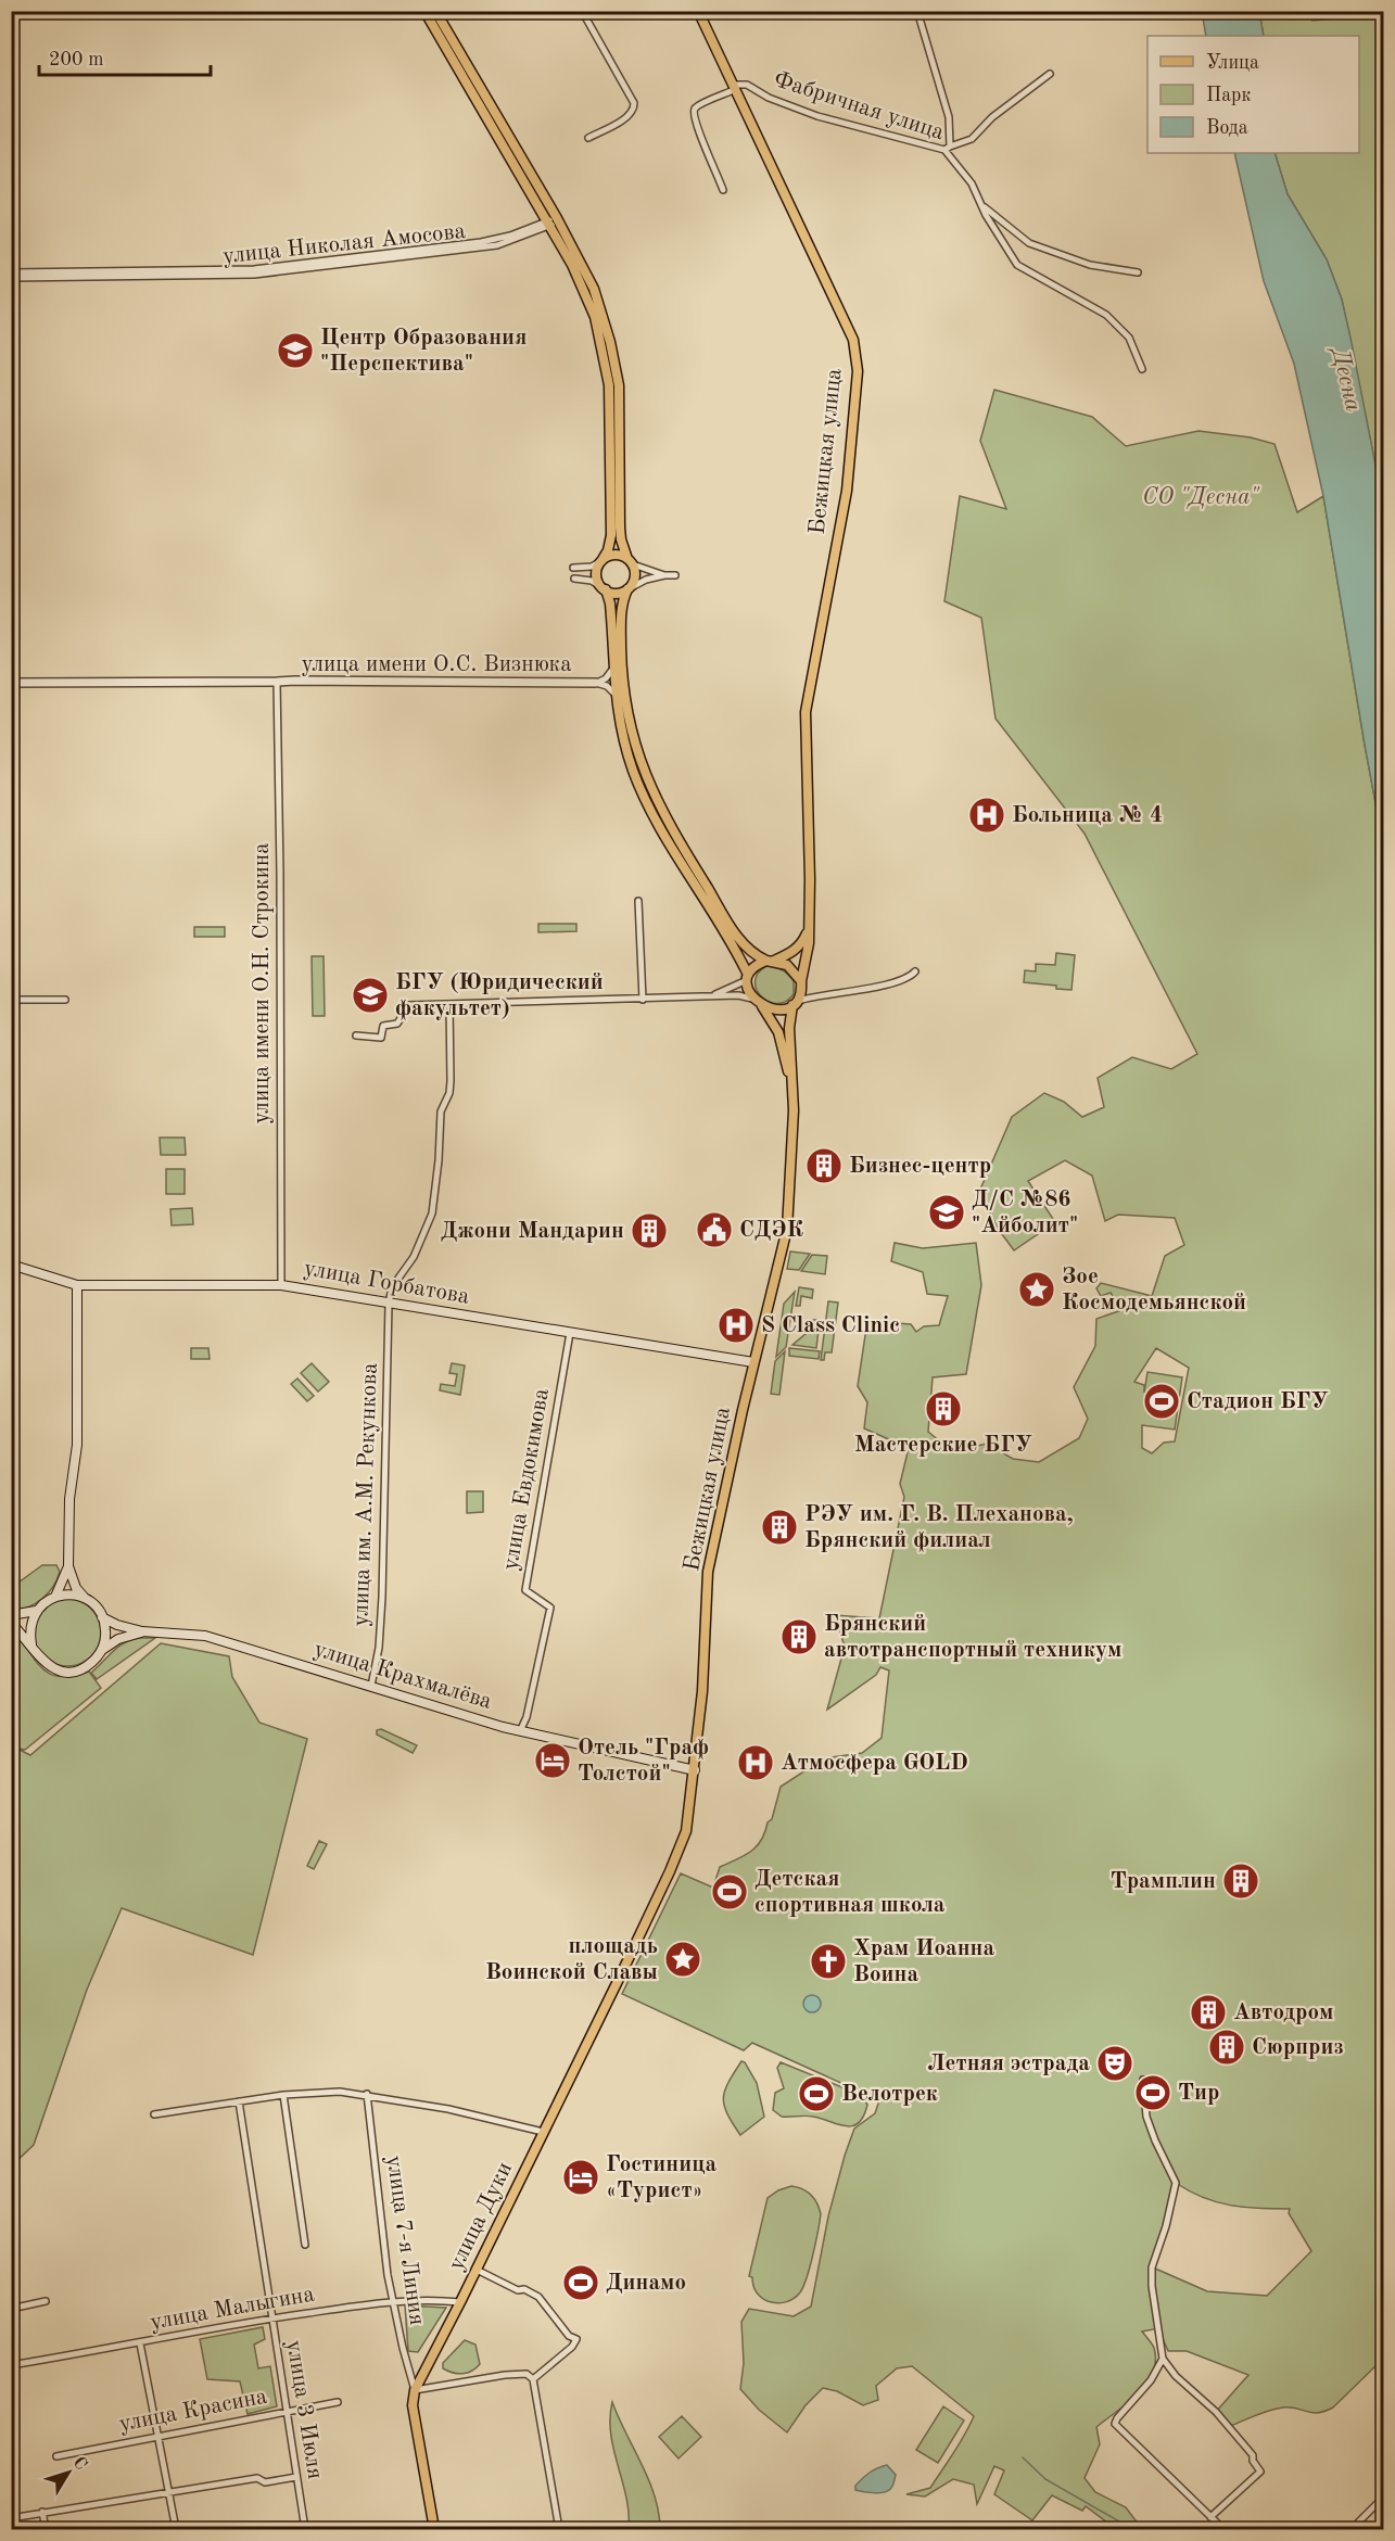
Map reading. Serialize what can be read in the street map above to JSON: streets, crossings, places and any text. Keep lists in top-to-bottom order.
{
  "streets": {
    "main road": [
      "Бежицкая улица",
      "улица Горбатова",
      "улица Крахмалёва",
      "улица Дуки"
    ],
    "street": [
      "Фабричная улица",
      "улица Николая Амосова",
      "улица имени О.С. Визнюка",
      "улица имени О.Н. Строкина",
      "улица Евдокимова",
      "улица им. А.М. Рекункова",
      "улица 7-я Линия",
      "улица Малыгина",
      "улица 3 Июля",
      "улица Красина"
    ]
  },
  "crossings": [
    ["Фабричная улица", "Бежицкая улица"],
    ["Бежицкая улица", "улица Горбатова"],
    ["Бежицкая улица", "улица Крахмалёва"],
    ["Бежицкая улица", "улица Дуки"],
    ["улица имени О.С. Визнюка", "улица имени О.Н. Строкина"],
    ["улица имени О.Н. Строкина", "улица Горбатова"],
    ["улица Горбатова", "улица Евдокимова"],
    ["улица Горбатова", "улица им. А.М. Рекункова"],
    ["улица Евдокимова", "улица Крахмалёва"],
    ["улица им. А.М. Рекункова", "улица Крахмалёва"],
    ["улица Дуки", "улица 7-я Линия"],
    ["улица Дуки", "улица Малыгина"],
    ["улица 7-я Линия", "улица Малыгина"],
    ["улица Малыгина", "улица 3 Июля"],
    ["улица 3 Июля", "улица Красина"]
  ],
  "water": ["Десна"],
  "parks": ["СО \"Десна\""],
  "places": {
    "school or university": ["Центр Образования \"Перспектива\"", "БГУ (Юридический факультет)", "Д/С №86 \"Айболит\""],
    "hospital": ["Больница № 4", "S Class Clinic", "Атмосфера GOLD"],
    "building": [
      "Бизнес-центр",
      "Джони Мандарин",
      "Мастерские БГУ",
      "РЭУ им. Г. В. Плеханова, Брянский филиал",
      "Брянский автотранспортный техникум",
      "Трамплин",
      "Автодром",
      "Сюрприз"
    ],
    "public building": ["СДЭК"],
    "place": ["Зое Космодемьянской", "площадь Воинской Славы"],
    "sports": [
      "Стадион БГУ",
      "Детская спортивная школа",
      "Тир",
      "Велотрек",
      "Динамо"
    ],
    "hotel": ["Отель \"Граф Толстой\"", "Гостиница «Турист»"],
    "church": ["Храм Иоанна Воина"],
    "theatre": ["Летняя эстрада"]
  },
  "legend": ["Улица", "Парк", "Вода"],
  "scale_bar": "200 m",
  "north": "top right"
}
